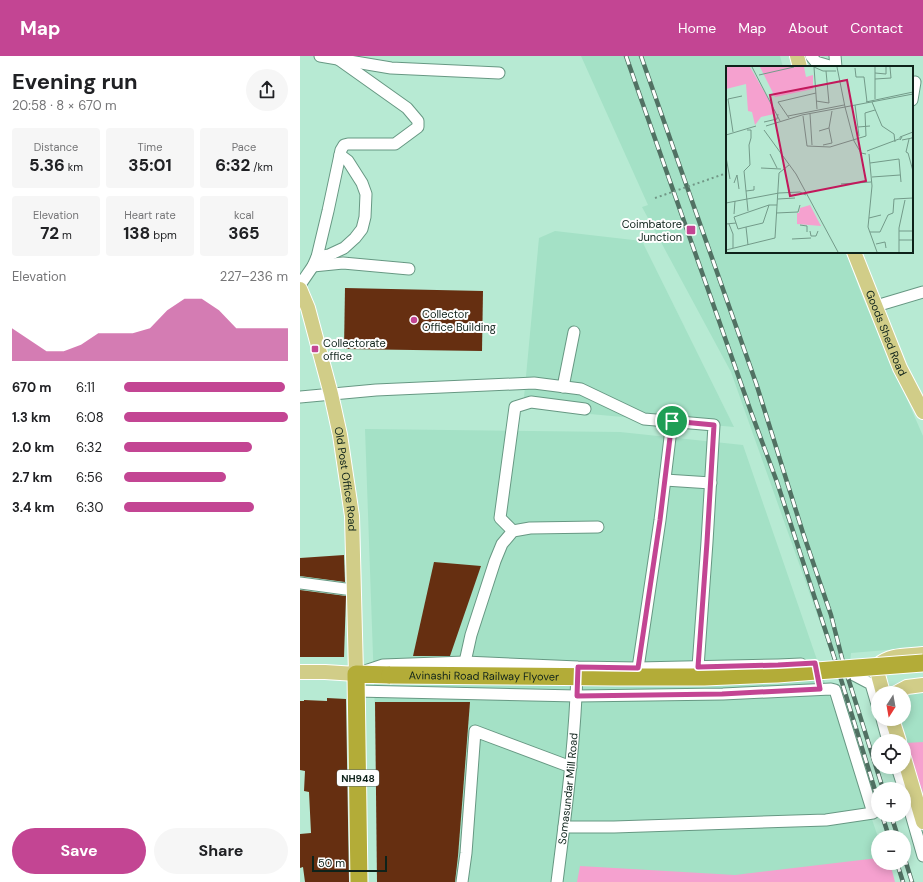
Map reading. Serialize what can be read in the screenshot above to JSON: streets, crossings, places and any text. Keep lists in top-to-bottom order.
{
  "streets": {
    "highway": ["Avinashi Road Railway Flyover", "NH948"],
    "main road": ["Goods Shed Road", "Old Post Office Road"],
    "street": ["Somasundar Mill Road"]
  },
  "crossings": [
    ["Old Post Office Road", "Avinashi Road Railway Flyover"],
    ["Old Post Office Road", "NH948"],
    ["Avinashi Road Railway Flyover", "NH948"]
  ],
  "places": {
    "transit": ["Coimbatore Junction", "Collectorate office"],
    "other": ["Collector Office Building"]
  },
  "scale_bar": "50 m",
  "north": "bottom",
  "page": {
    "header": "Map",
    "nav": [
      "Home",
      "Map",
      "About",
      "Contact"
    ],
    "heading": ["Evening run", "20:58 · 8 × 670 m"],
    "stats": [
      ["Distance", "5.36 km"],
      ["Time", "35:01"],
      ["Pace", "6:32 /km"],
      ["Elevation", "72 m"],
      ["Heart rate", "138 bpm"],
      ["kcal", "365"]
    ],
    "chart": ["Elevation", "227–236 m"],
    "list": [
      {
        "name": "670 m",
        "note": "6:11"
      },
      {
        "name": "1.3 km",
        "note": "6:08"
      },
      {
        "name": "2.0 km",
        "note": "6:32"
      },
      {
        "name": "2.7 km",
        "note": "6:56"
      },
      {
        "name": "3.4 km",
        "note": "6:30"
      }
    ],
    "map_buttons": ["+", "−"],
    "buttons": ["Save", "Share"],
    "scale": "50 m"
  }
}
